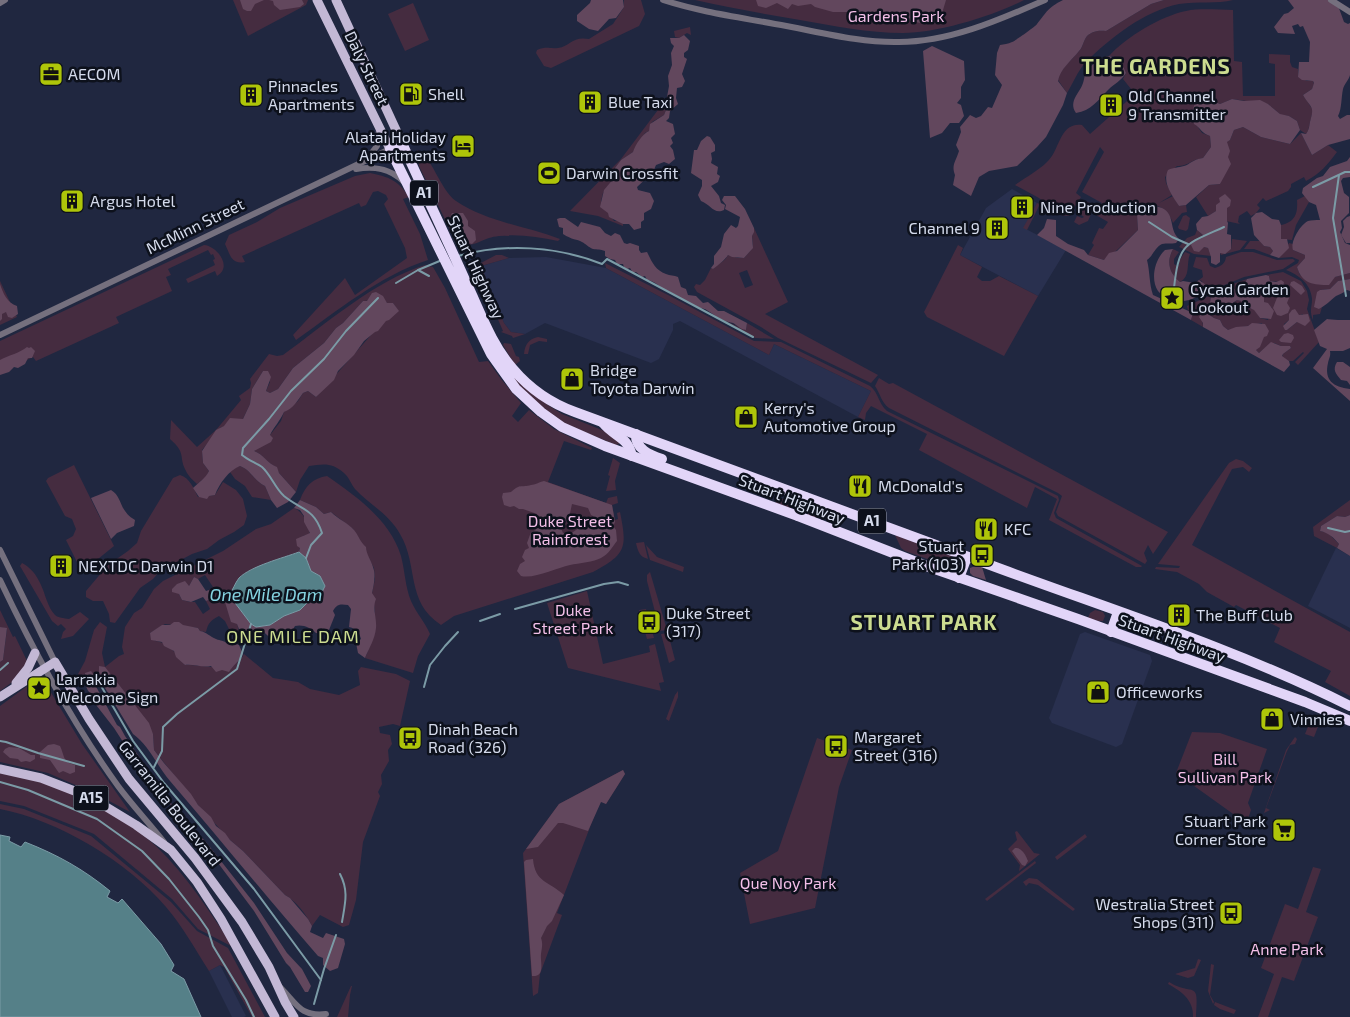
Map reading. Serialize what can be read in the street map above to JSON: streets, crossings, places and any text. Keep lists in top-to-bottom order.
{
  "streets": {
    "highway": ["A1", "McMinn Street", "Stuart Highway"],
    "main road": ["Daly Street", "A15", "Garramilla Boulevard"]
  },
  "crossings": [
    ["Daly Street", "McMinn Street"],
    ["Daly Street", "Stuart Highway"],
    ["McMinn Street", "Stuart Highway"],
    ["A15", "Garramilla Boulevard"]
  ],
  "districts": ["THE GARDENS", "STUART PARK", "ONE MILE DAM"],
  "water": ["One Mile Dam"],
  "parks": [
    "Gardens Park",
    "Duke Street Rainforest",
    "Duke Street Park",
    "Bill Sullivan Park",
    "Que Noy Park",
    "Anne Park"
  ],
  "places": {
    "office": ["AECOM"],
    "fuel station": ["Shell"],
    "building": [
      "Pinnacles Apartments",
      "Blue Taxi",
      "Old Channel 9 Transmitter",
      "Argus Hotel",
      "Nine Production",
      "Channel 9",
      "NEXTDC Darwin D1",
      "The Buff Club"
    ],
    "hotel": ["Alatai Holiday Apartments"],
    "sports": ["Darwin Crossfit"],
    "place": ["Cycad Garden Lookout", "Larrakia Welcome Sign"],
    "shop": [
      "Bridge Toyota Darwin",
      "Kerry's Automotive Group",
      "Officeworks",
      "Vinnies"
    ],
    "restaurant": ["McDonald's", "KFC"],
    "bus stop": [
      "Stuart Park (103)",
      "Duke Street (317)",
      "Dinah Beach Road (326)",
      "Margaret Street (316)",
      "Westralia Street Shops (311)"
    ],
    "supermarket": ["Stuart Park Corner Store"]
  }
}
